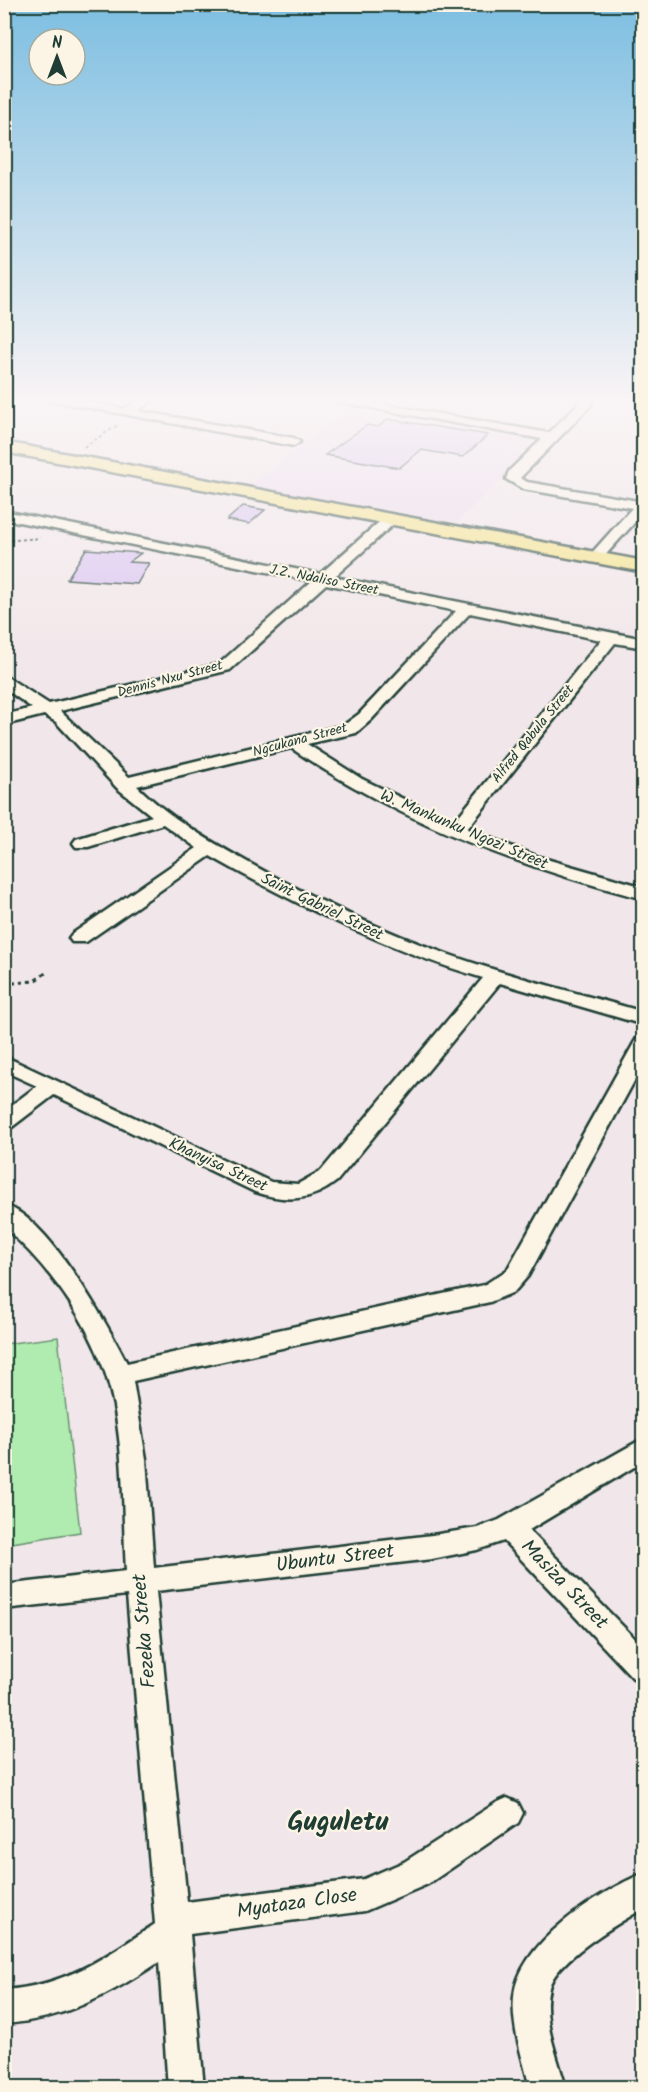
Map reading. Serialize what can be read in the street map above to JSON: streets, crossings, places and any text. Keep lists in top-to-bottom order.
{
  "streets": {
    "street": [
      "J.Z. Ndaliso Street",
      "Dennis Nxu Street",
      "Alfred Qabula Street",
      "Ngcukana Street",
      "W. Mankunku Ngozi Street",
      "Saint Gabriel Street",
      "Khanyisa Street",
      "Ubuntu Street",
      "Masiza Street",
      "Fezeka Street",
      "Myataza Close"
    ]
  },
  "crossings": [
    ["J.Z. Ndaliso Street", "Dennis Nxu Street"],
    ["J.Z. Ndaliso Street", "Alfred Qabula Street"],
    ["J.Z. Ndaliso Street", "Ngcukana Street"],
    ["Dennis Nxu Street", "Saint Gabriel Street"],
    ["Alfred Qabula Street", "W. Mankunku Ngozi Street"],
    ["Ngcukana Street", "W. Mankunku Ngozi Street"],
    ["Ngcukana Street", "Saint Gabriel Street"],
    ["Saint Gabriel Street", "Khanyisa Street"],
    ["Ubuntu Street", "Masiza Street"],
    ["Ubuntu Street", "Fezeka Street"],
    ["Fezeka Street", "Myataza Close"]
  ],
  "districts": ["Guguletu"],
  "north": "top"
}
